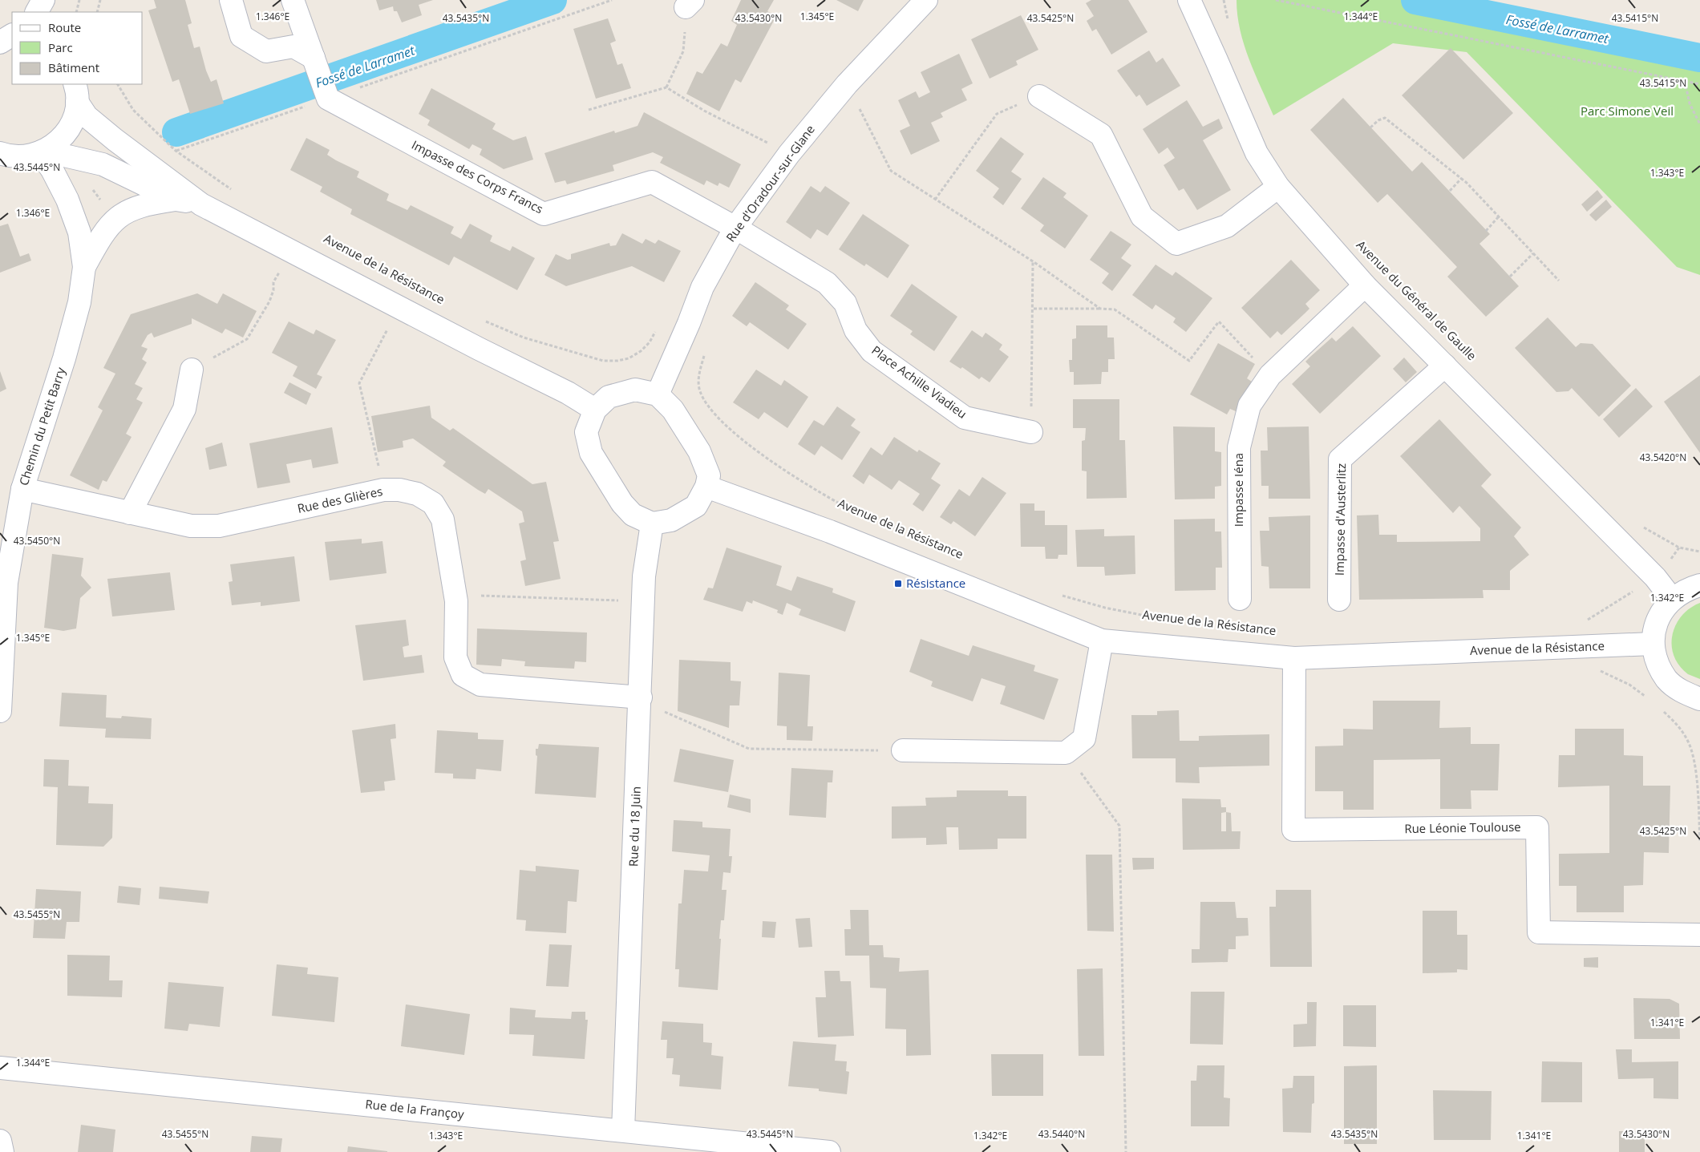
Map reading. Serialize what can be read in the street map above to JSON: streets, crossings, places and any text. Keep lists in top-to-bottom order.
{
  "streets": {
    "street": [
      "Impasse des Corps Francs",
      "Rue d'Oradour-sur-Glane",
      "Avenue de la Résistance",
      "Avenue du Général de Gaulle",
      "Place Achille Viadieu",
      "Chemin du Petit Barry",
      "Impasse Iéna",
      "Rue des Glières",
      "Impasse d'Austerlitz",
      "Rue du 18 Juin",
      "Rue Léonie Toulouse",
      "Rue de la Françoy"
    ]
  },
  "crossings": [
    ["Impasse des Corps Francs", "Rue d'Oradour-sur-Glane"],
    ["Impasse des Corps Francs", "Place Achille Viadieu"],
    ["Rue d'Oradour-sur-Glane", "Avenue de la Résistance"],
    ["Rue d'Oradour-sur-Glane", "Place Achille Viadieu"],
    ["Rue d'Oradour-sur-Glane", "Rue du 18 Juin"],
    ["Avenue de la Résistance", "Rue du 18 Juin"],
    ["Avenue de la Résistance", "Rue Léonie Toulouse"],
    ["Avenue du Général de Gaulle", "Impasse Iéna"],
    ["Avenue du Général de Gaulle", "Impasse d'Austerlitz"],
    ["Chemin du Petit Barry", "Rue des Glières"],
    ["Rue des Glières", "Rue du 18 Juin"],
    ["Rue du 18 Juin", "Rue de la Françoy"]
  ],
  "water": ["Fossé de Larramet"],
  "parks": ["Parc Simone Veil"],
  "places": {
    "transit": ["Résistance"]
  },
  "legend": ["Route", "Parc", "Bâtiment"],
  "coordinates": [
    "1.345°E",
    "1.344°E",
    "1.346°E",
    "43.5415°N",
    "43.5435°N",
    "43.5430°N",
    "43.5425°N",
    "43.5445°N",
    "1.343°E",
    "43.5420°N",
    "43.5450°N",
    "1.342°E",
    "43.5455°N",
    "1.341°E",
    "43.5440°N"
  ]
}
